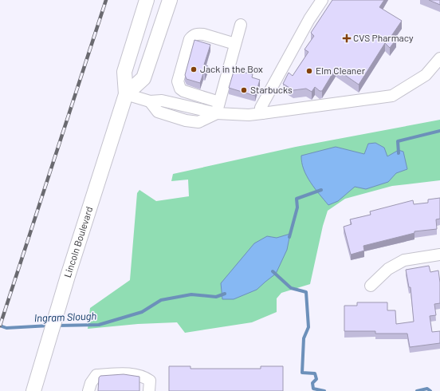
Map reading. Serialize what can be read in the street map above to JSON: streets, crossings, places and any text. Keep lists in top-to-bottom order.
{
  "streets": {
    "main road": ["Lincoln Boulevard"]
  },
  "water": ["Ingram Slough"],
  "places": {
    "health": ["CVS Pharmacy"],
    "other": ["Jack in the Box", "Elm Cleaner", "Starbucks"]
  }
}
